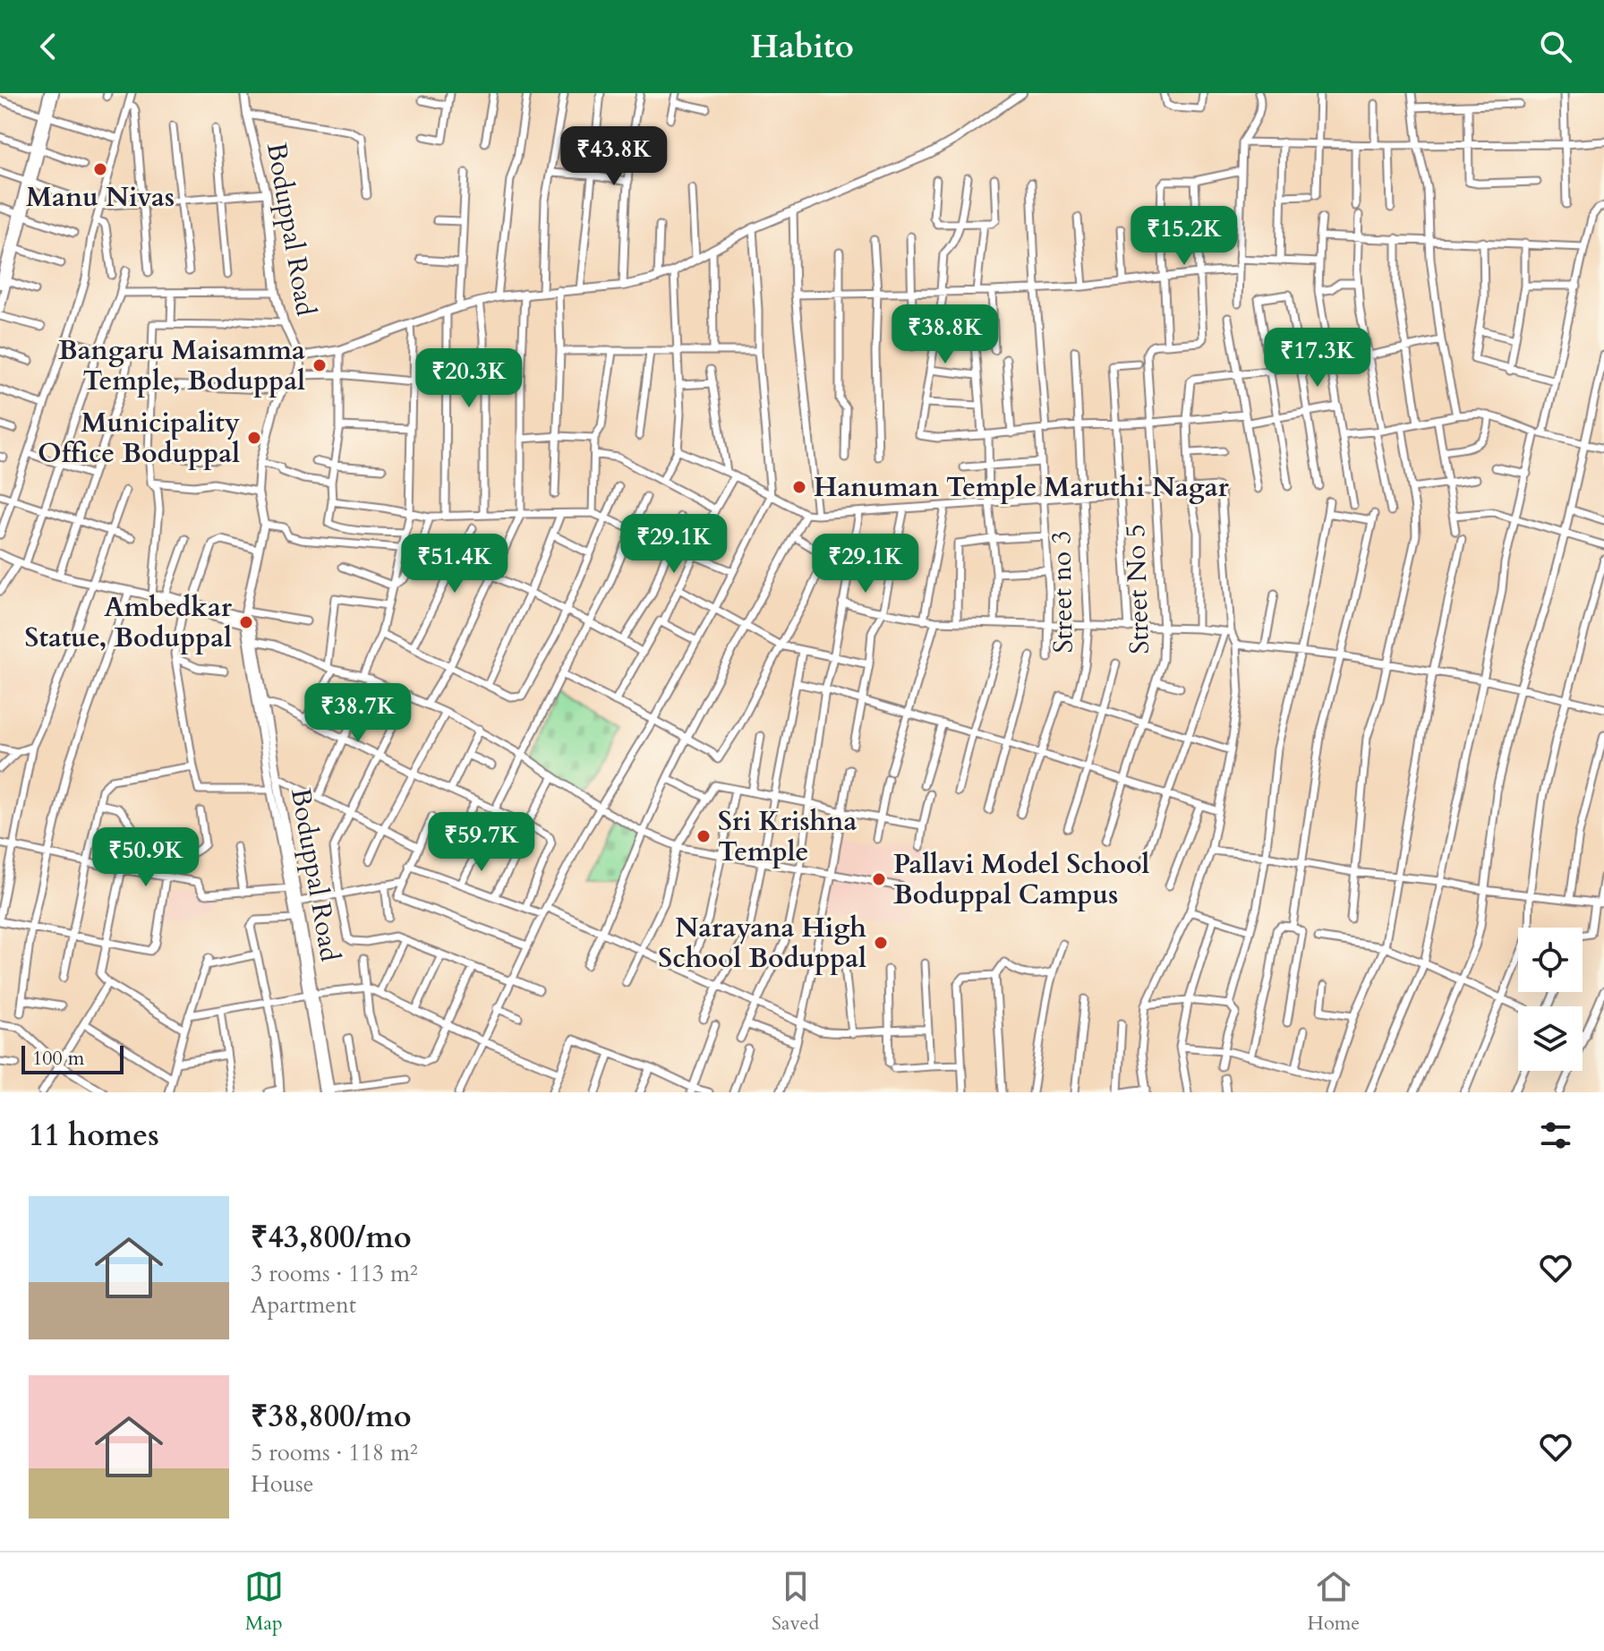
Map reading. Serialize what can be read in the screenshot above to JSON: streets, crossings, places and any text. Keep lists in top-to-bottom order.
{
  "streets": {
    "street": ["Boduppal Road", "Street No 5", "Street no 3"]
  },
  "places": [
    "Manu Nivas",
    "Bangaru Maisamma Temple, Boduppal",
    "Municipality Office Boduppal",
    "Hanuman Temple Maruthi Nagar",
    "Ambedkar Statue, Boduppal",
    "Sri Krishna Temple",
    "Pallavi Model School Boduppal Campus",
    "Narayana High School Boduppal"
  ],
  "scale_bar": "100 m",
  "page": {
    "header": "Habito",
    "price": [
      "₹43.8K",
      "₹15.2K",
      "₹38.8K",
      "₹17.3K",
      "₹20.3K",
      "₹29.1K",
      "₹51.4K",
      "₹29.1K",
      "₹38.7K",
      "₹59.7K",
      "₹50.9K"
    ],
    "scale": "100 m",
    "heading": "11 homes",
    "list": [
      {
        "name": "₹43,800/mo",
        "note": "3 rooms · 113 m² · Apartment"
      },
      {
        "name": "₹38,800/mo",
        "note": "5 rooms · 118 m² · House"
      }
    ],
    "tabs": ["Map", "Saved", "Home"]
  }
}
